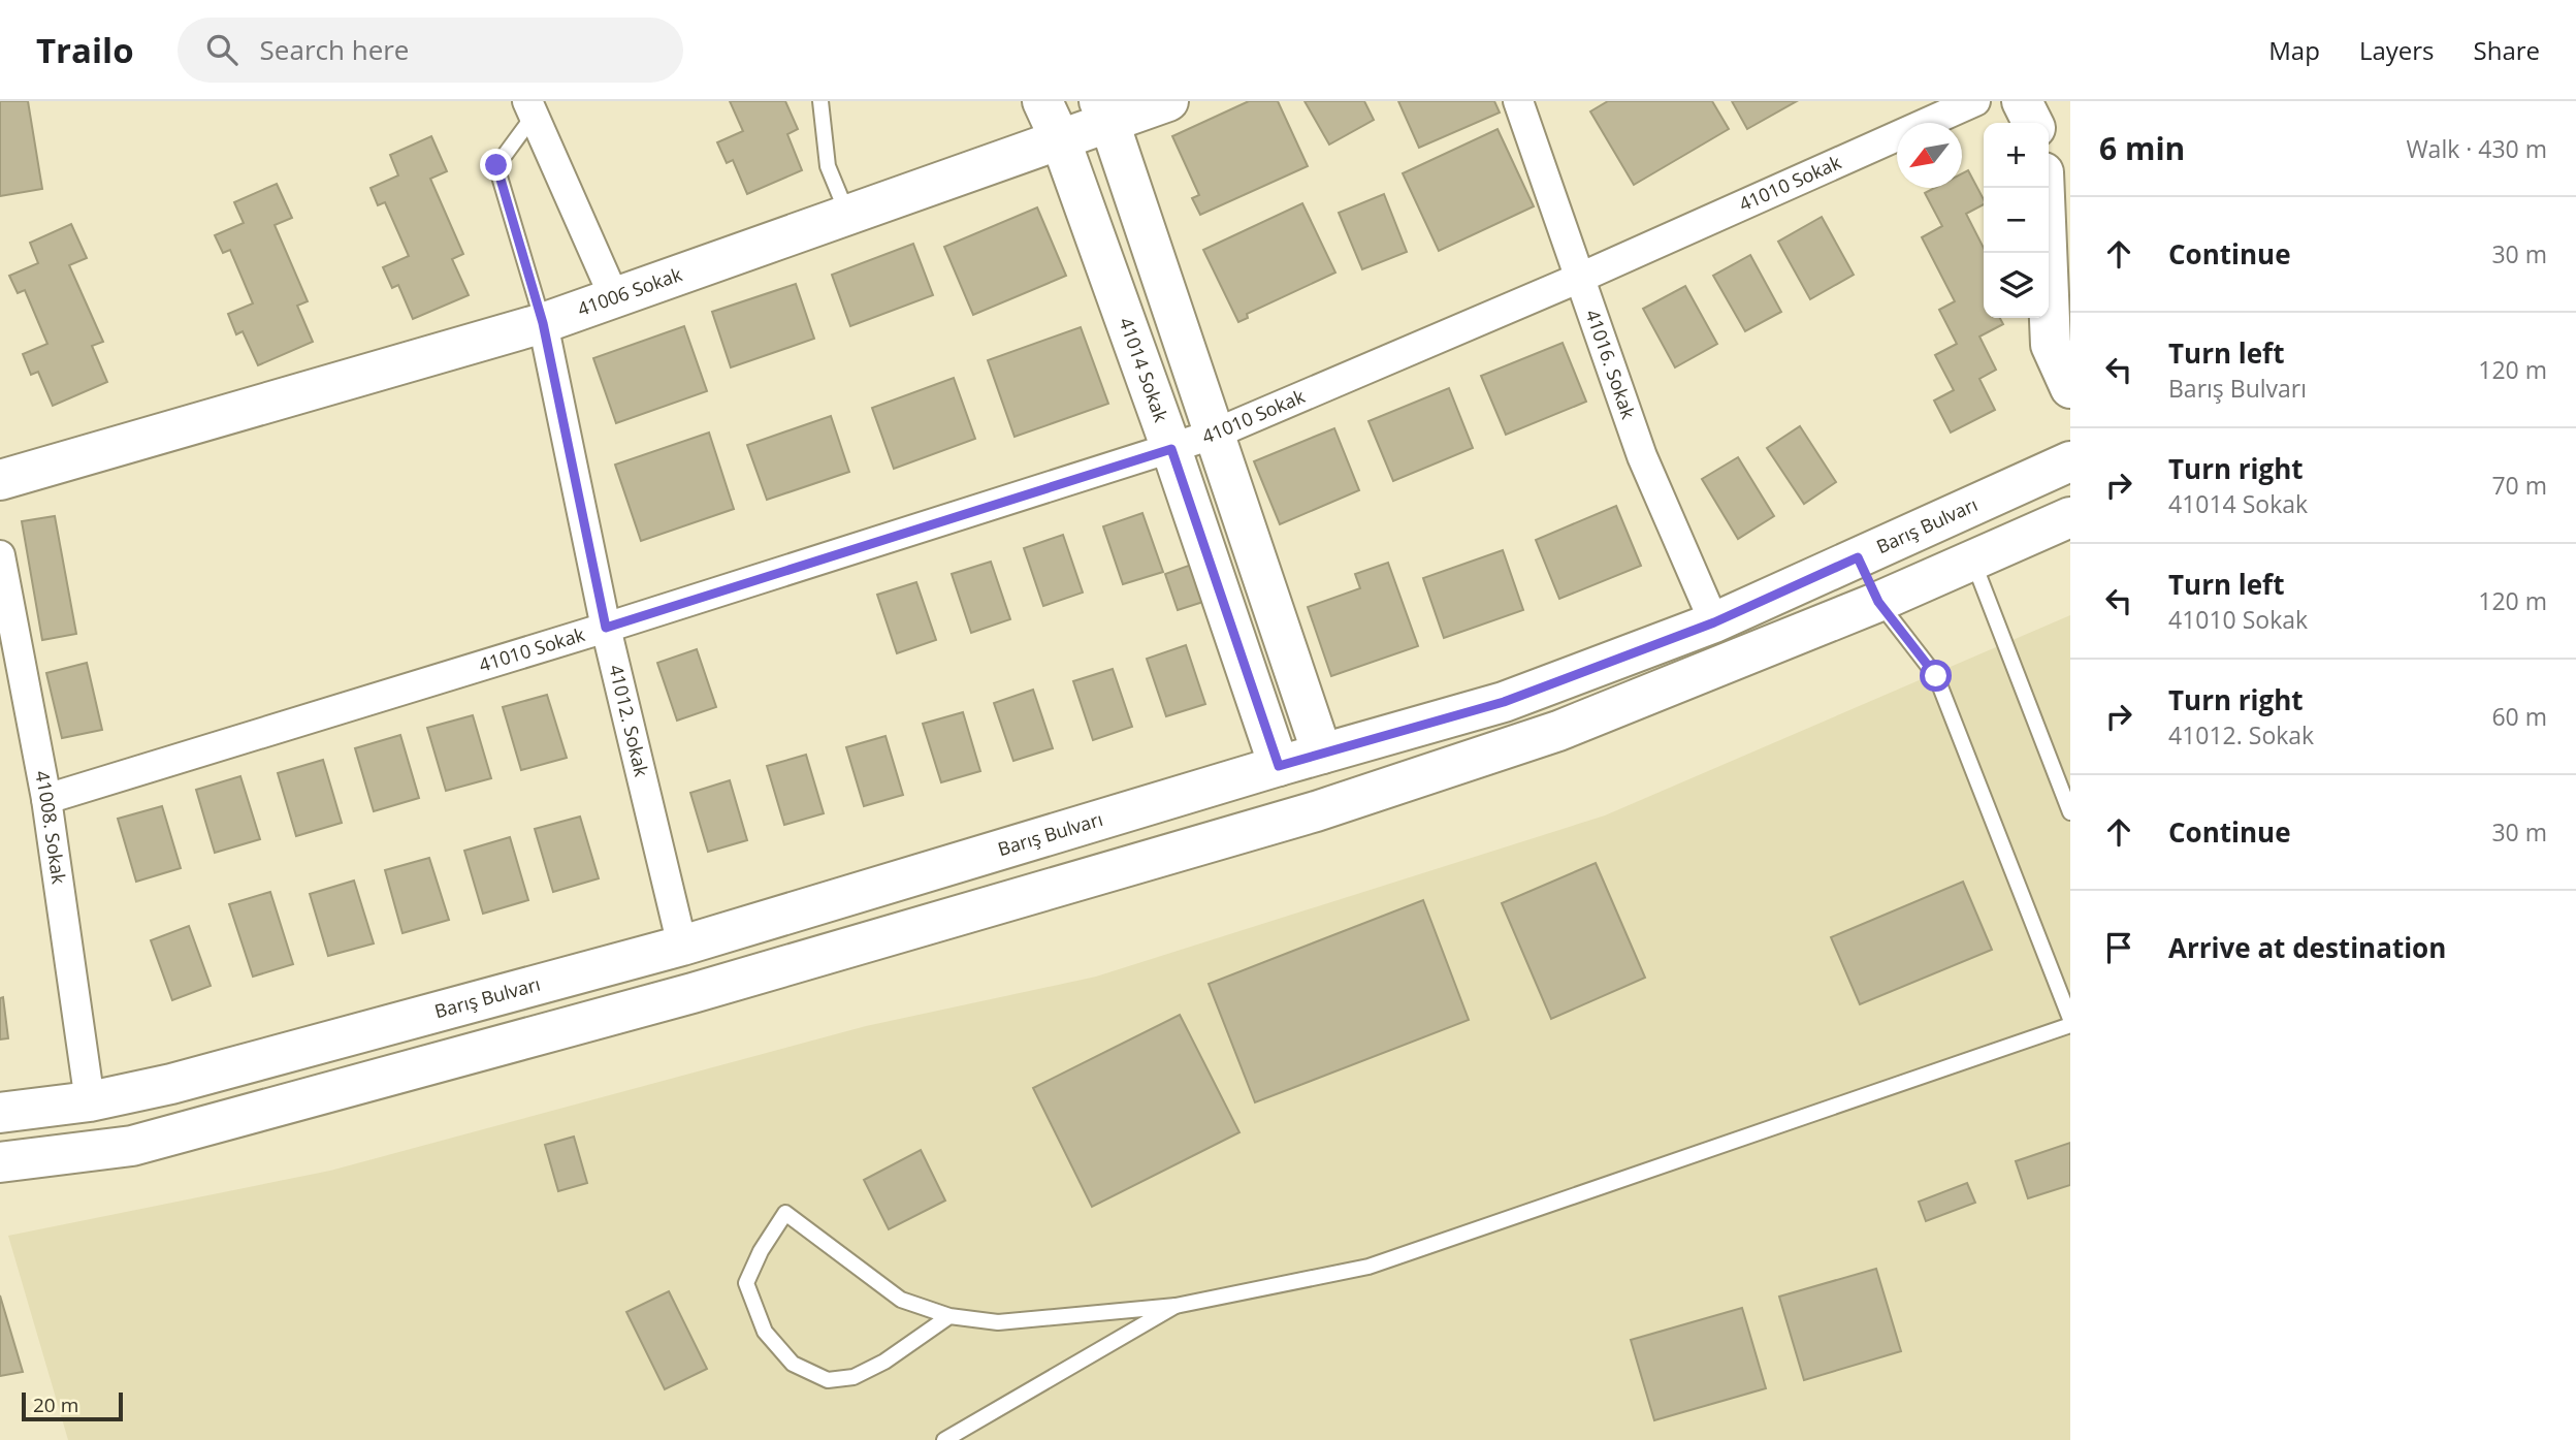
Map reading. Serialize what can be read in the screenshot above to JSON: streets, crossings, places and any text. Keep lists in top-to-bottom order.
{
  "streets": {
    "main road": ["41006 Sokak", "41014 Sokak", "Barış Bulvarı"],
    "street": [
      "41010 Sokak",
      "41016. Sokak",
      "41012. Sokak",
      "41008. Sokak"
    ]
  },
  "crossings": [
    ["41010 Sokak", "41016. Sokak"],
    ["41010 Sokak", "41014 Sokak"],
    ["41010 Sokak", "41012. Sokak"],
    ["41010 Sokak", "41008. Sokak"],
    ["41006 Sokak", "41014 Sokak"],
    ["41006 Sokak", "41012. Sokak"],
    ["41016. Sokak", "Barış Bulvarı"],
    ["41014 Sokak", "Barış Bulvarı"],
    ["Barış Bulvarı", "41012. Sokak"],
    ["Barış Bulvarı", "41008. Sokak"]
  ],
  "scale_bar": "20 m",
  "north": "bottom left",
  "page": {
    "header": "Trailo",
    "search": "Search here",
    "nav": ["Map", "Layers", "Share"],
    "heading": ["6 min", "Walk · 430 m"],
    "map_buttons": ["+", "−"],
    "list": [
      ["Continue", "30 m"],
      ["Turn left", "Barış Bulvarı", "120 m"],
      ["Turn right", "41014 Sokak", "70 m"],
      ["Turn left", "41010 Sokak", "120 m"],
      ["Turn right", "41012. Sokak", "60 m"],
      ["Continue", "30 m"],
      "Arrive at destination"
    ],
    "scale": "20 m"
  }
}
